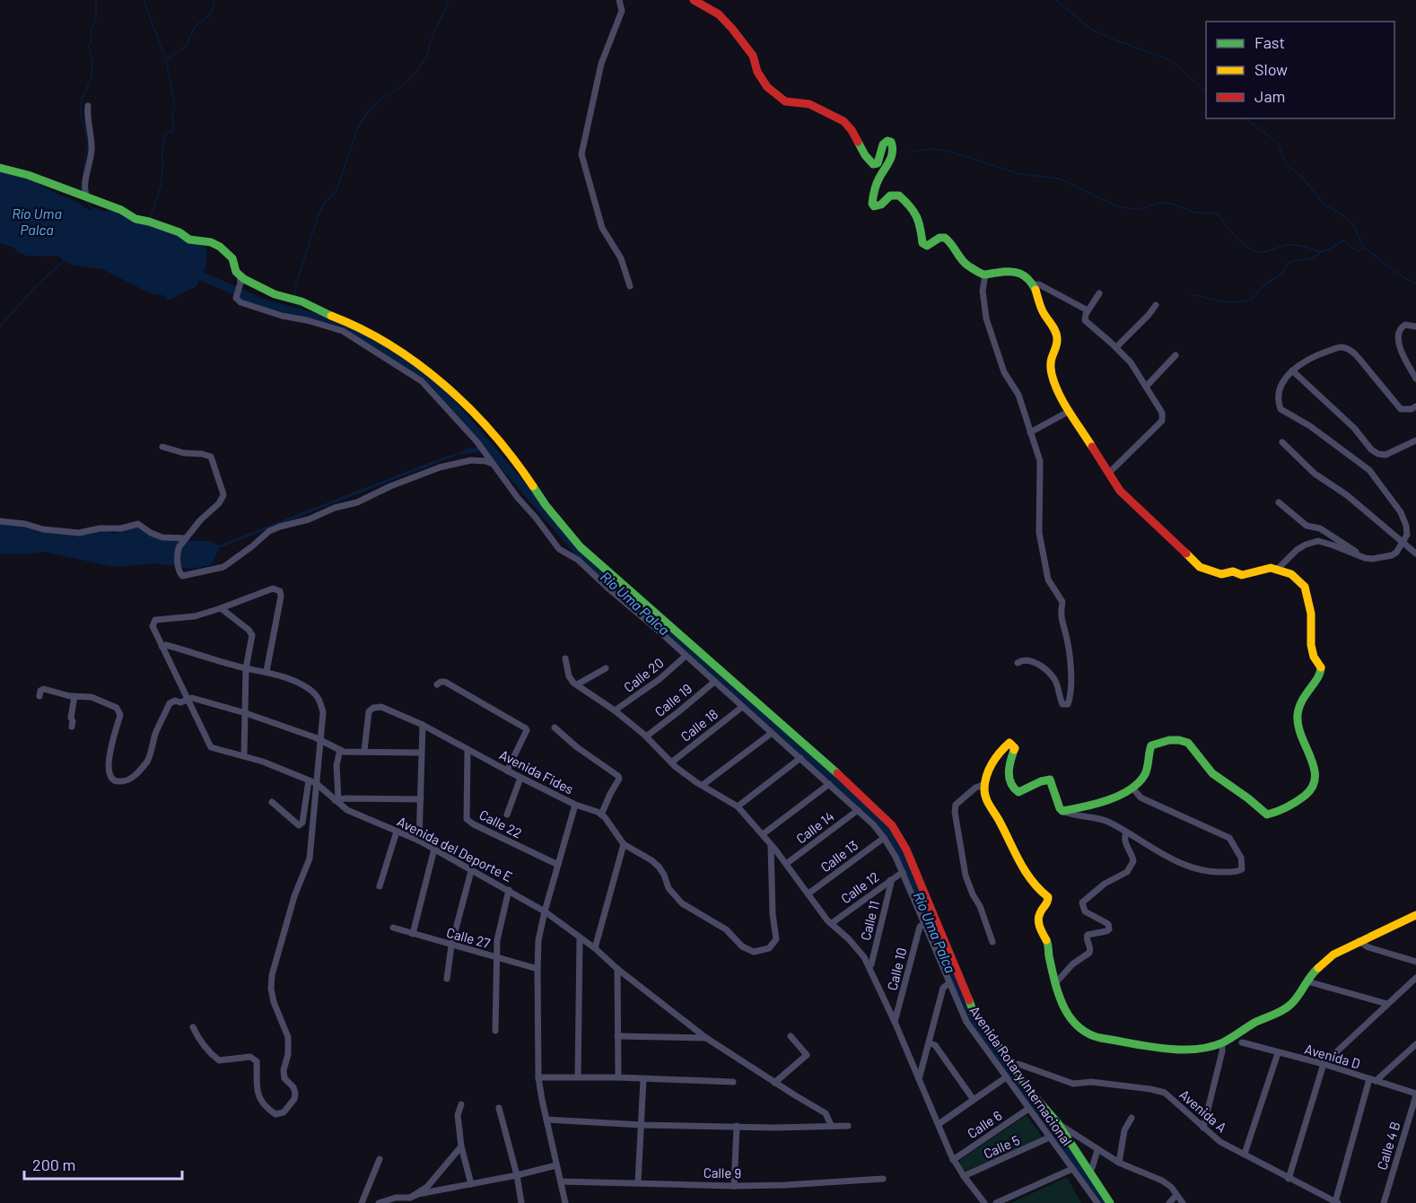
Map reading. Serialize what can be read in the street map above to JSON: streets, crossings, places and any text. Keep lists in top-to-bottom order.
{
  "streets": {
    "street": [
      "Calle 20",
      "Calle 19",
      "Calle 18",
      "Avenida Fides",
      "Calle 22",
      "Calle 14",
      "Avenida del Deporte E",
      "Calle 13",
      "Calle 12",
      "Calle 11",
      "Calle 27",
      "Calle 10",
      "Avenida D",
      "Avenida Rotary Internacional",
      "Avenida A",
      "Calle 6",
      "Calle 4 B",
      "Calle 5",
      "Calle 9"
    ]
  },
  "crossings": [
    ["Calle 20", "Avenida Rotary Internacional"],
    ["Calle 19", "Avenida Rotary Internacional"],
    ["Calle 18", "Avenida Rotary Internacional"],
    ["Avenida Fides", "Calle 22"],
    ["Calle 14", "Avenida Rotary Internacional"],
    ["Calle 13", "Avenida Rotary Internacional"],
    ["Calle 12", "Calle 11"],
    ["Calle 12", "Avenida Rotary Internacional"],
    ["Calle 10", "Avenida Rotary Internacional"],
    ["Avenida D", "Calle 4 B"],
    ["Avenida Rotary Internacional", "Calle 6"],
    ["Avenida Rotary Internacional", "Calle 5"]
  ],
  "water": ["Río Uma Palca"],
  "legend": ["Fast", "Slow", "Jam"],
  "scale_bar": "200 m"
}
